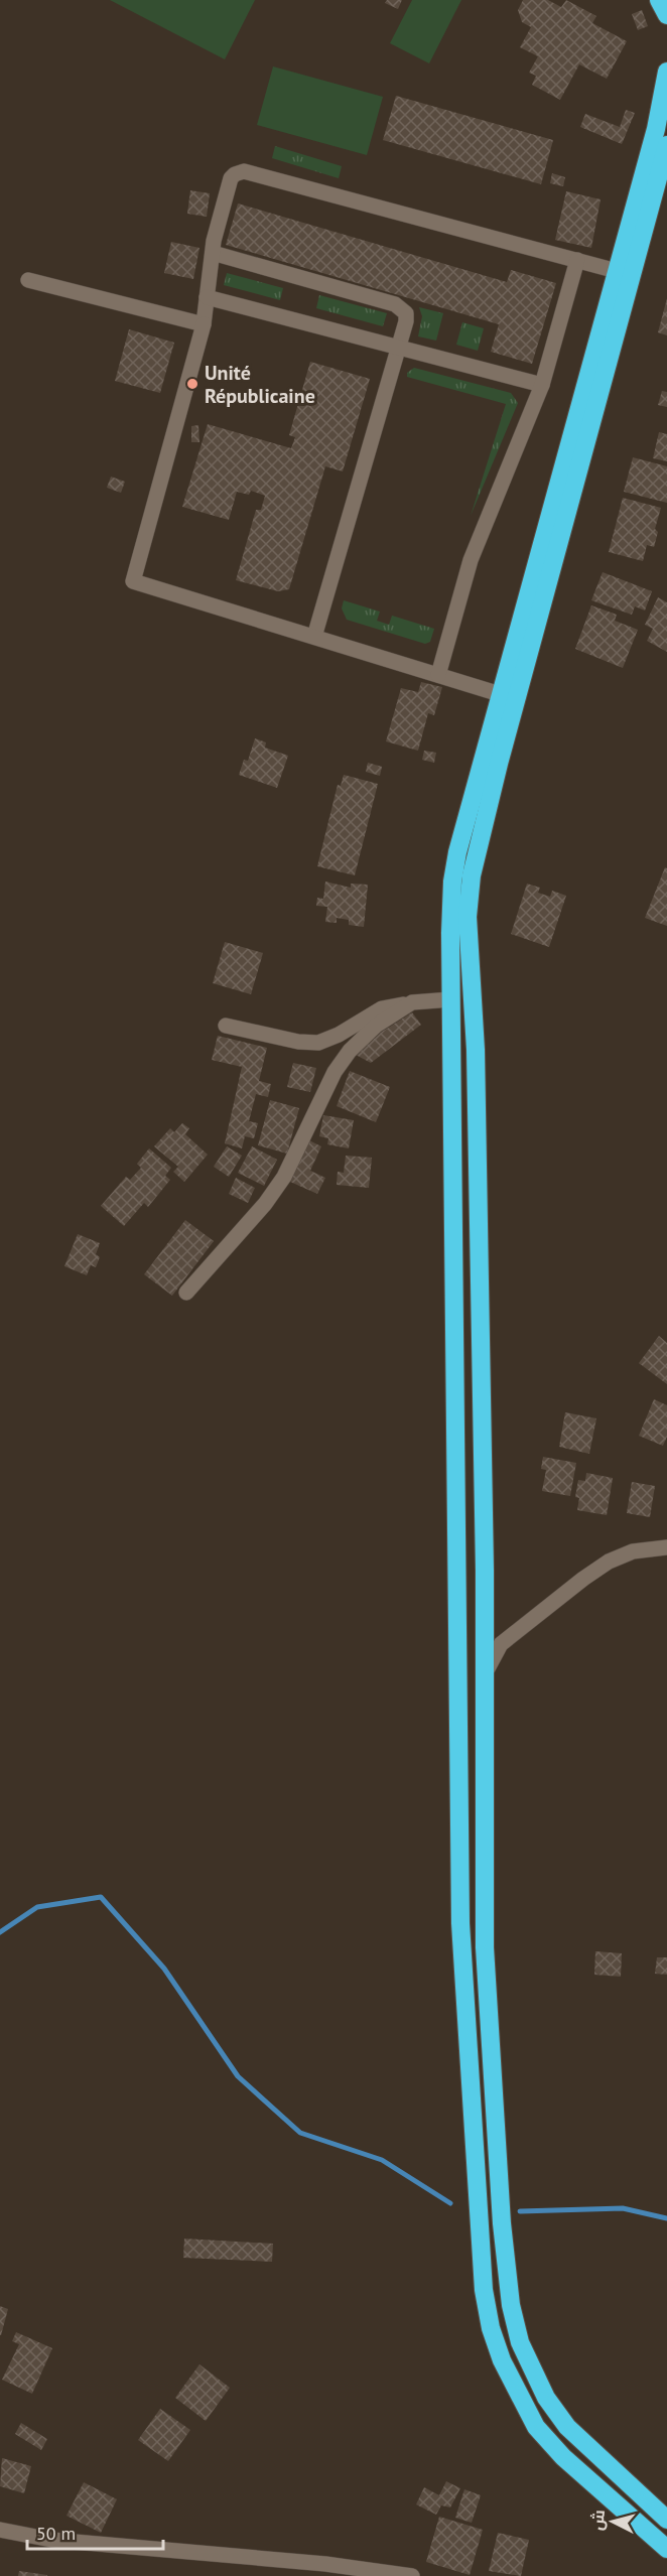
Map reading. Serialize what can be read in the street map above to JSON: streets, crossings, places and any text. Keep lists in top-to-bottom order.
{
  "places": ["Unité Républicaine"],
  "scale_bar": "50 m",
  "north": "left"
}
